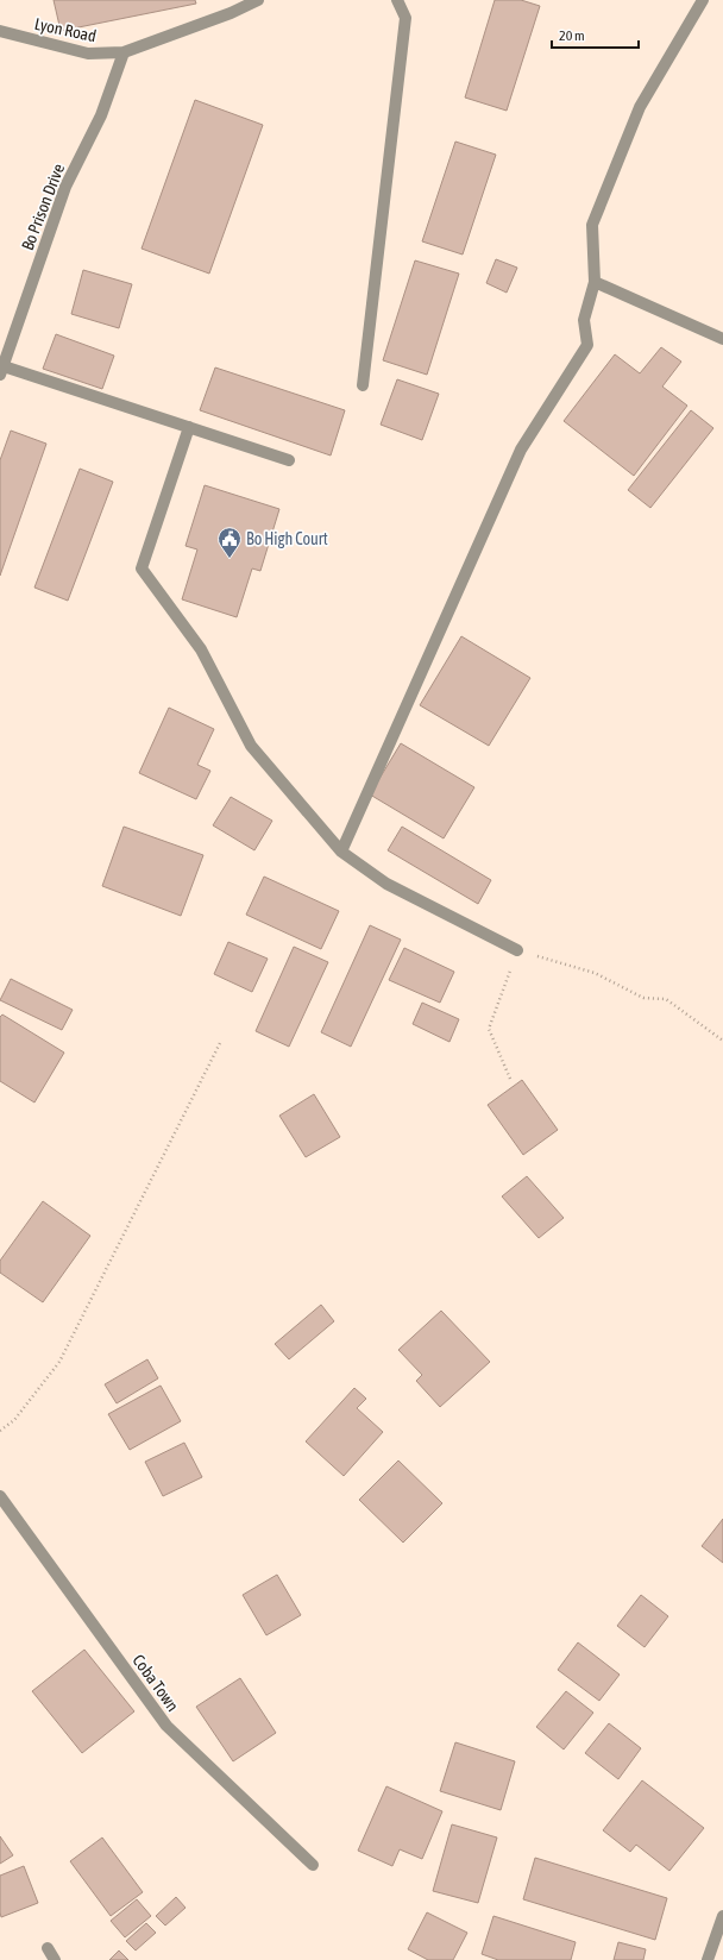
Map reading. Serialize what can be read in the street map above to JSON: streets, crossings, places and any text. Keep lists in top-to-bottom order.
{
  "streets": {
    "street": ["Lyon Road", "Bo Prison Drive", "Coba Town"]
  },
  "crossings": [
    ["Lyon Road", "Bo Prison Drive"]
  ],
  "places": {
    "public building": ["Bo High Court"]
  },
  "scale_bar": "20 m"
}
